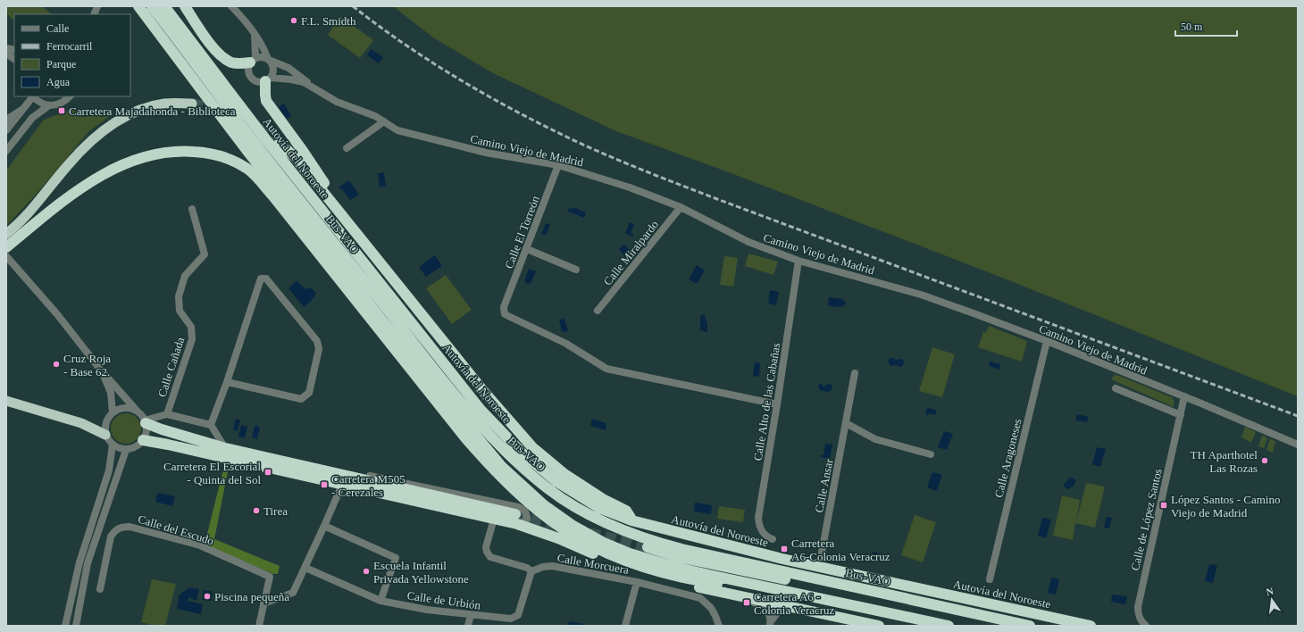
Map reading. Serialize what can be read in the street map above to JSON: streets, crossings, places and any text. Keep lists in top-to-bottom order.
{
  "streets": {
    "highway": ["Autovía del Noroeste", "Bus-VAO"],
    "street": [
      "Camino Viejo de Madrid",
      "Calle El Torreón",
      "Calle Miralpardo",
      "Calle Cañada",
      "Calle Alto de las Cabañas",
      "Calle Aragoneses",
      "Calle Ansar",
      "Calle de López Santos",
      "Calle del Escudo",
      "Calle Morcuera",
      "Calle de Urbión"
    ]
  },
  "crossings": [
    ["Camino Viejo de Madrid", "Calle El Torreón"],
    ["Camino Viejo de Madrid", "Calle Miralpardo"],
    ["Camino Viejo de Madrid", "Calle Alto de las Cabañas"],
    ["Camino Viejo de Madrid", "Calle Aragoneses"],
    ["Camino Viejo de Madrid", "Calle de López Santos"],
    ["Calle El Torreón", "Calle Alto de las Cabañas"],
    ["Calle Morcuera", "Calle de Urbión"]
  ],
  "places": {
    "other": [
      "F.L. Smidth",
      "Cruz Roja - Base 62.",
      "TH Aparthotel Las Rozas",
      "Tirea",
      "Escuela Infantil Privada Yellowstone",
      "Piscina pequeña"
    ],
    "transit": [
      "Carretera Majadahonda - Biblioteca",
      "Carretera El Escorial - Quinta del Sol",
      "Carretera M505 - Cerezales",
      "López Santos - Camino Viejo de Madrid",
      "Carretera A6-Colonia Veracruz",
      "Carretera A6 - Colonia Veracruz"
    ]
  },
  "legend": [
    "Calle",
    "Ferrocarril",
    "Parque",
    "Agua"
  ],
  "scale_bar": "50 m",
  "north": "top"
}
